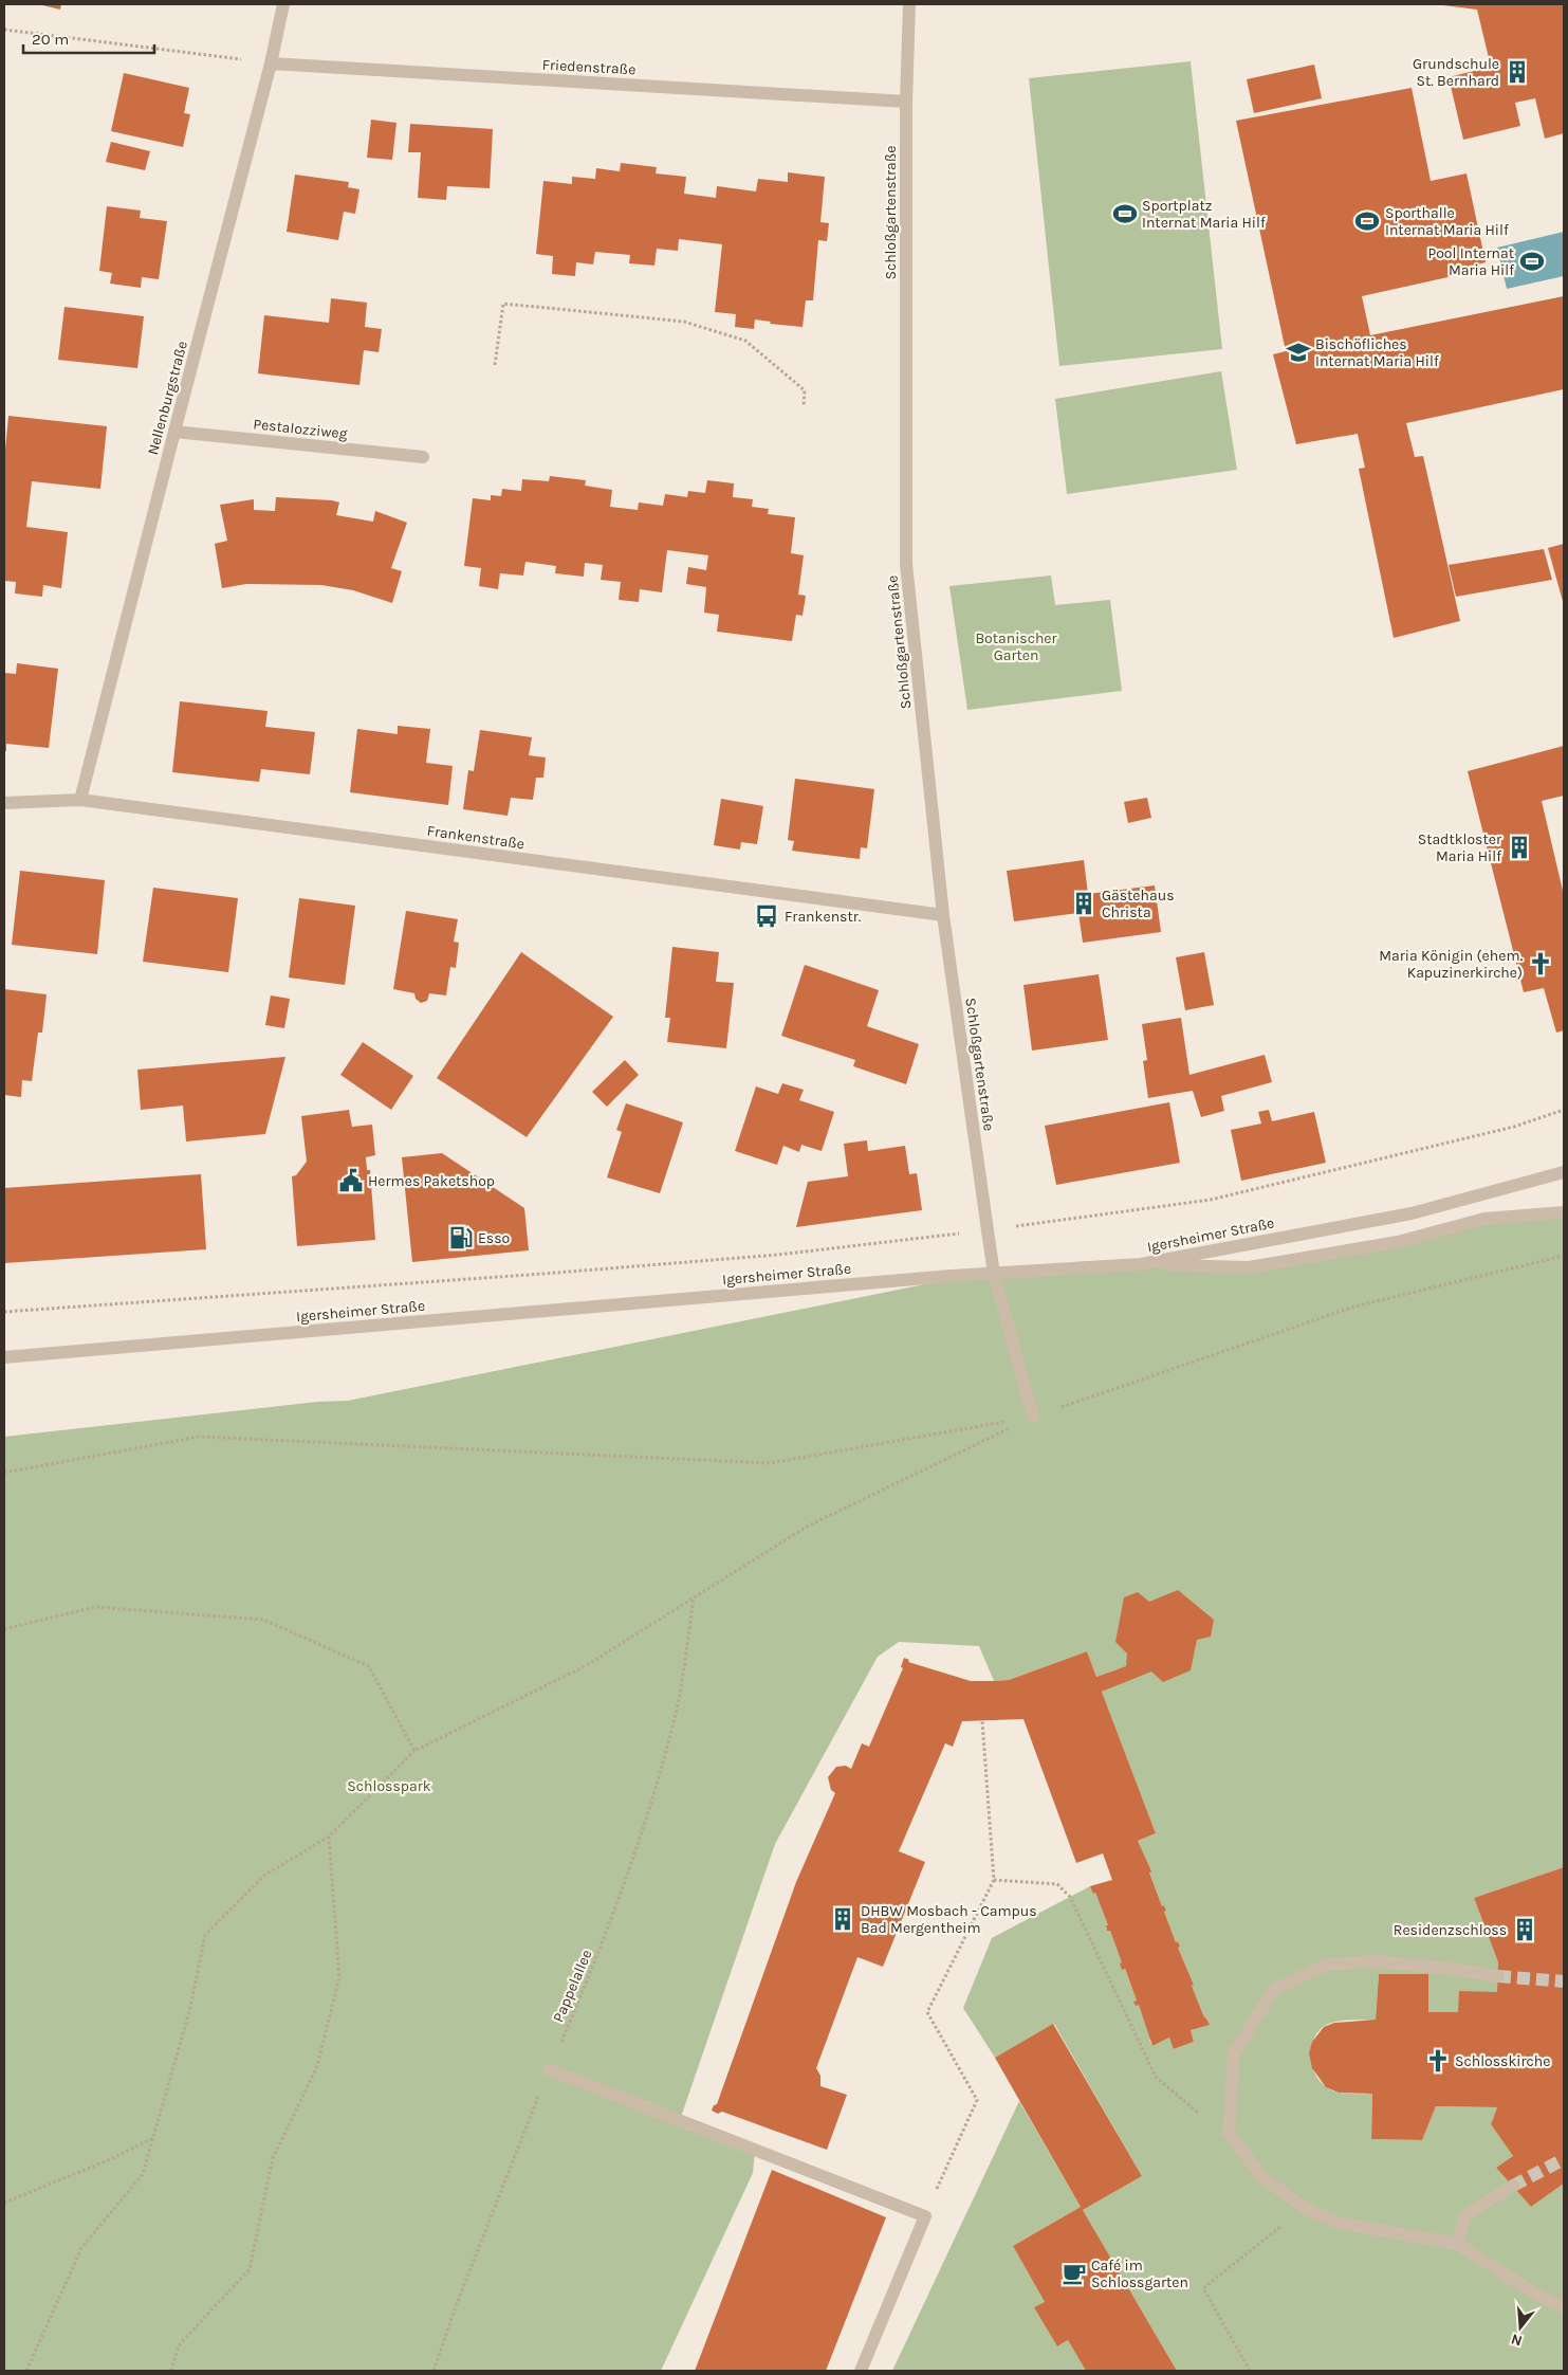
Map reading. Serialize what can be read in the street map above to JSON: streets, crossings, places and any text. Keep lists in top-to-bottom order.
{
  "streets": {
    "street": [
      "Friedenstraße",
      "Schloßgartenstraße",
      "Nellenburgstraße",
      "Pestalozziweg",
      "Frankenstraße",
      "Igersheimer Straße"
    ],
    "path": ["Pappelallee"]
  },
  "crossings": [
    ["Friedenstraße", "Schloßgartenstraße"],
    ["Friedenstraße", "Nellenburgstraße"],
    ["Schloßgartenstraße", "Frankenstraße"],
    ["Schloßgartenstraße", "Igersheimer Straße"],
    ["Nellenburgstraße", "Pestalozziweg"],
    ["Nellenburgstraße", "Frankenstraße"]
  ],
  "parks": ["Botanischer Garten", "Schlosspark"],
  "places": {
    "building": [
      "Grundschule St. Bernhard",
      "Stadtkloster Maria Hilf",
      "Gästehaus Christa",
      "DHBW Mosbach - Campus Bad Mergentheim",
      "Residenzschloss"
    ],
    "sports": ["Sportplatz Internat Maria Hilf", "Sporthalle Internat Maria Hilf", "Pool Internat Maria Hilf"],
    "school or university": ["Bischöfliches Internat Maria Hilf"],
    "bus stop": ["Frankenstr."],
    "church": ["Maria Königin (ehem. Kapuzinerkirche)", "Schlosskirche"],
    "public building": ["Hermes Paketshop"],
    "fuel station": ["Esso"],
    "cafe": ["Café im Schlossgarten"]
  },
  "scale_bar": "20 m",
  "north": "bottom"
}
